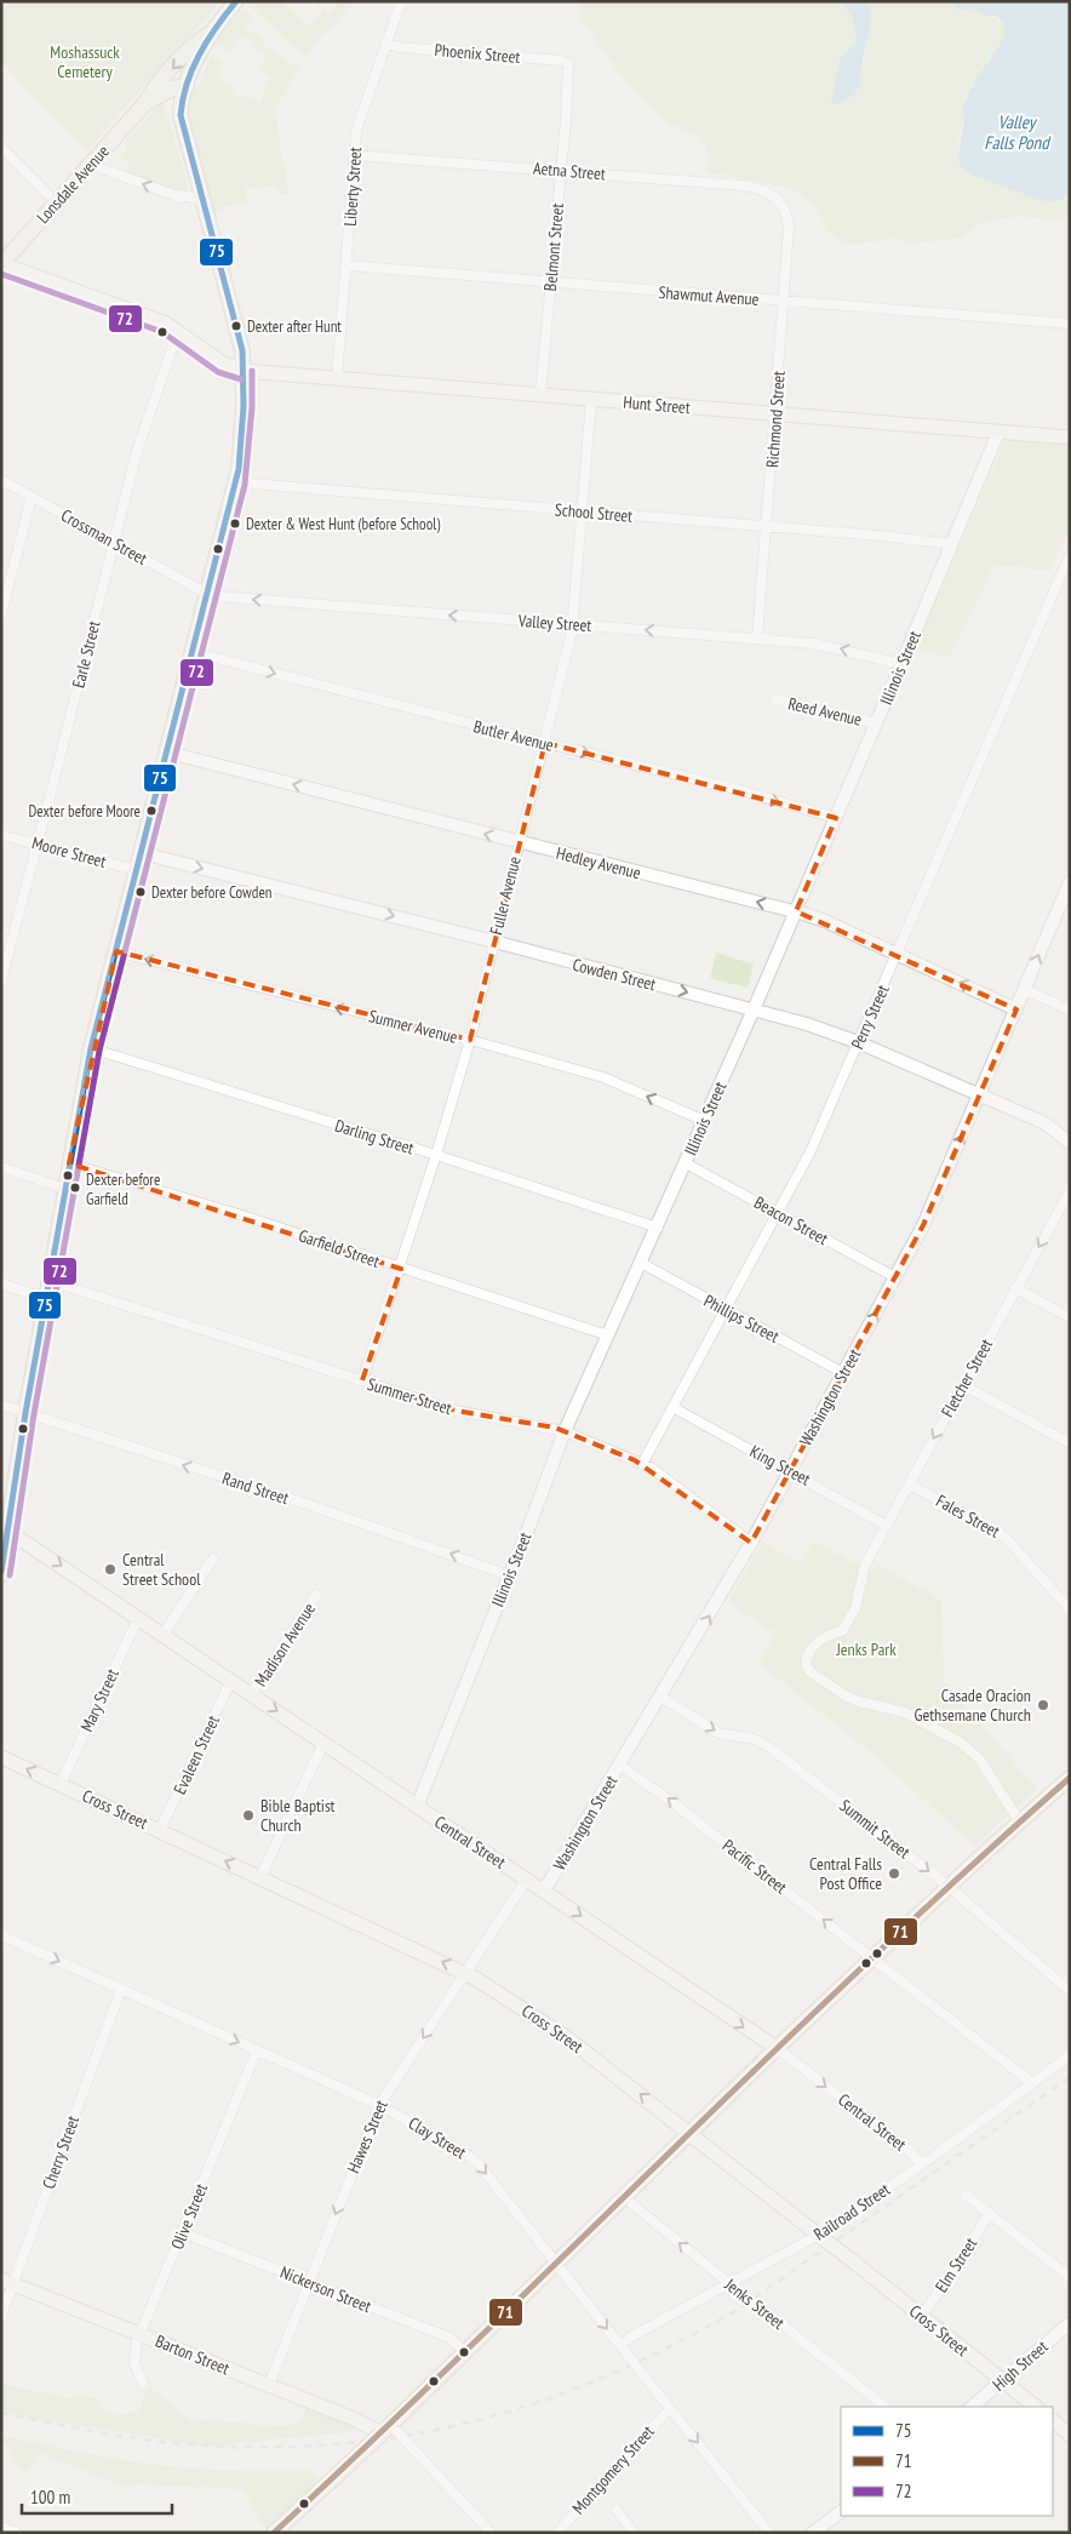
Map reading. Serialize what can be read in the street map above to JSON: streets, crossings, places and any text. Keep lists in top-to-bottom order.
{
  "streets": {
    "main road": [
      "Lonsdale Avenue",
      "Hunt Street",
      "Cross Street",
      "Central Street",
      "Barton Street"
    ],
    "street": [
      "Phoenix Street",
      "Aetna Street",
      "Liberty Street",
      "Belmont Street",
      "Shawmut Avenue",
      "Richmond Street",
      "School Street",
      "Crossman Street",
      "Valley Street",
      "Earle Street",
      "Illinois Street",
      "Reed Avenue",
      "Butler Avenue",
      "Moore Street",
      "Hedley Avenue",
      "Fuller Avenue",
      "Cowden Street",
      "Perry Street",
      "Sumner Avenue",
      "Darling Street",
      "Beacon Street",
      "Garfield Street",
      "Phillips Street",
      "Fletcher Street",
      "Summer Street",
      "Washington Street",
      "King Street",
      "Rand Street",
      "Fales Street",
      "Madison Avenue",
      "Mary Street",
      "Evaleen Street",
      "Summit Street",
      "Pacific Street",
      "Hawes Street",
      "Clay Street",
      "Cherry Street",
      "Railroad Street",
      "Olive Street",
      "Elm Street",
      "Nickerson Street",
      "Jenks Street",
      "High Street",
      "Montgomery Street"
    ]
  },
  "crossings": [
    ["Phoenix Street", "Liberty Street"],
    ["Phoenix Street", "Belmont Street"],
    ["Aetna Street", "Liberty Street"],
    ["Aetna Street", "Belmont Street"],
    ["Aetna Street", "Richmond Street"],
    ["Lonsdale Avenue", "Hunt Street"],
    ["Liberty Street", "Shawmut Avenue"],
    ["Liberty Street", "Hunt Street"],
    ["Belmont Street", "Shawmut Avenue"],
    ["Belmont Street", "Hunt Street"],
    ["Shawmut Avenue", "Richmond Street"],
    ["Hunt Street", "Richmond Street"],
    ["Hunt Street", "Earle Street"],
    ["Hunt Street", "Illinois Street"],
    ["Hunt Street", "Fuller Avenue"],
    ["Richmond Street", "School Street"],
    ["Richmond Street", "Valley Street"],
    ["School Street", "Illinois Street"],
    ["School Street", "Fuller Avenue"],
    ["Crossman Street", "Valley Street"],
    ["Crossman Street", "Earle Street"],
    ["Valley Street", "Illinois Street"],
    ["Valley Street", "Fuller Avenue"],
    ["Earle Street", "Moore Street"],
    ["Illinois Street", "Reed Avenue"],
    ["Illinois Street", "Butler Avenue"],
    ["Illinois Street", "Hedley Avenue"],
    ["Illinois Street", "Cowden Street"],
    ["Illinois Street", "Sumner Avenue"],
    ["Illinois Street", "Darling Street"],
    ["Illinois Street", "Beacon Street"],
    ["Illinois Street", "Garfield Street"],
    ["Illinois Street", "Phillips Street"],
    ["Illinois Street", "Summer Street"],
    ["Illinois Street", "Rand Street"],
    ["Illinois Street", "Central Street"],
    ["Butler Avenue", "Fuller Avenue"],
    ["Hedley Avenue", "Fuller Avenue"],
    ["Hedley Avenue", "Perry Street"],
    ["Hedley Avenue", "Washington Street"],
    ["Fuller Avenue", "Cowden Street"],
    ["Fuller Avenue", "Sumner Avenue"],
    ["Fuller Avenue", "Darling Street"],
    ["Fuller Avenue", "Garfield Street"],
    ["Fuller Avenue", "Summer Street"],
    ["Cowden Street", "Perry Street"],
    ["Cowden Street", "Washington Street"],
    ["Perry Street", "Beacon Street"],
    ["Perry Street", "Phillips Street"],
    ["Perry Street", "Summer Street"],
    ["Perry Street", "King Street"],
    ["Beacon Street", "Washington Street"],
    ["Phillips Street", "Washington Street"],
    ["Fletcher Street", "King Street"],
    ["Fletcher Street", "Fales Street"],
    ["Summer Street", "Washington Street"],
    ["Washington Street", "King Street"],
    ["Washington Street", "Summit Street"],
    ["Washington Street", "Central Street"],
    ["Washington Street", "Pacific Street"],
    ["Madison Avenue", "Central Street"],
    ["Mary Street", "Cross Street"],
    ["Mary Street", "Central Street"],
    ["Evaleen Street", "Cross Street"],
    ["Evaleen Street", "Central Street"],
    ["Cross Street", "Hawes Street"],
    ["Cross Street", "Railroad Street"],
    ["Cross Street", "Elm Street"],
    ["Cross Street", "High Street"],
    ["Central Street", "Hawes Street"],
    ["Central Street", "Railroad Street"],
    ["Pacific Street", "Railroad Street"],
    ["Hawes Street", "Clay Street"],
    ["Hawes Street", "Nickerson Street"],
    ["Hawes Street", "Barton Street"],
    ["Clay Street", "Cherry Street"],
    ["Clay Street", "Railroad Street"],
    ["Clay Street", "Olive Street"],
    ["Clay Street", "Montgomery Street"],
    ["Cherry Street", "Barton Street"],
    ["Railroad Street", "Jenks Street"],
    ["Olive Street", "Nickerson Street"],
    ["Olive Street", "Barton Street"]
  ],
  "one_way": [
    "Valley Street",
    "Butler Avenue",
    "Hedley Avenue",
    "Cowden Street",
    "Sumner Avenue",
    "Washington Street",
    "Rand Street",
    "Cross Street",
    "Summit Street",
    "Central Street",
    "Pacific Street",
    "Hawes Street",
    "Clay Street",
    "Jenks Street"
  ],
  "water": ["Valley Falls Pond"],
  "parks": ["Moshassuck Cemetery", "Jenks Park"],
  "places": [
    "Dexter after Hunt",
    "Dexter & West Hunt (before School)",
    "Dexter before Moore",
    "Dexter before Cowden",
    "Dexter before Garfield",
    "Central Street School",
    "Casade Oracion Gethsemane Church",
    "Bible Baptist Church",
    "Central Falls Post Office"
  ],
  "lines": ["transit line 75", "transit line 72", "transit line 71"],
  "legend": ["75", "71", "72"],
  "scale_bar": "100 m"
}
